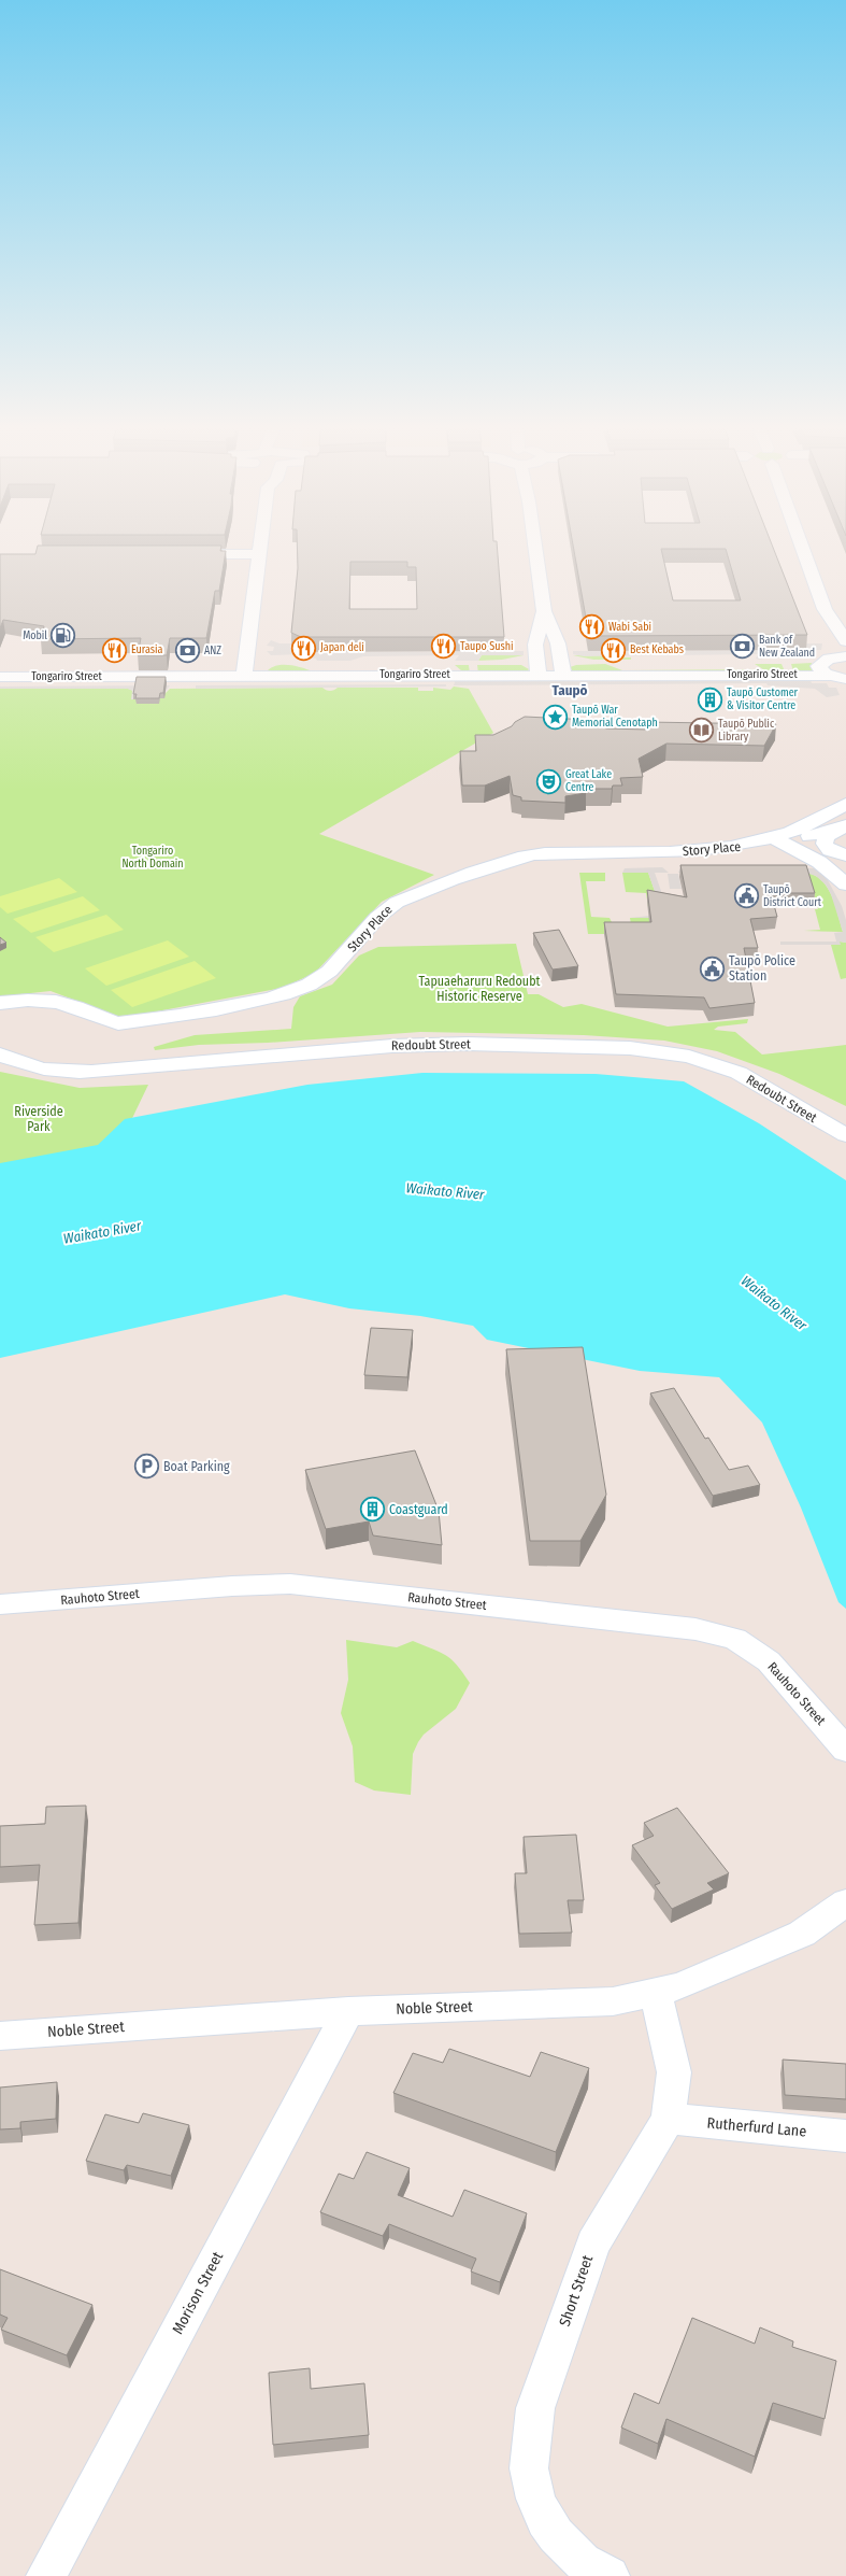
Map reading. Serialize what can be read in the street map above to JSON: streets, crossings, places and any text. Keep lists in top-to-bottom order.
{
  "streets": {
    "street": [
      "Tongariro Street",
      "Story Place",
      "Redoubt Street",
      "Rauhoto Street",
      "Noble Street",
      "Rutherfurd Lane",
      "Short Street",
      "Morison Street"
    ]
  },
  "crossings": [
    ["Noble Street", "Short Street"],
    ["Noble Street", "Morison Street"],
    ["Rutherfurd Lane", "Short Street"]
  ],
  "districts": ["Taupō"],
  "water": ["Waikato River"],
  "parks": ["Tongariro North Domain", "Tapuaeharuru Redoubt Historic Reserve", "Riverside Park"],
  "places": {
    "restaurant": [
      "Wabi Sabi",
      "Taupo Sushi",
      "Japan deli",
      "Eurasia",
      "Best Kebabs"
    ],
    "fuel station": ["Mobil"],
    "bank": ["Bank of New Zealand", "ANZ"],
    "building": ["Taupō Customer & Visitor Centre", "Coastguard"],
    "place": ["Taupō War Memorial Cenotaph"],
    "library": ["Taupō Public Library"],
    "theatre": ["Great Lake Centre"],
    "public building": ["Taupō District Court", "Taupō Police Station"],
    "parking": ["Boat Parking"]
  }
}
